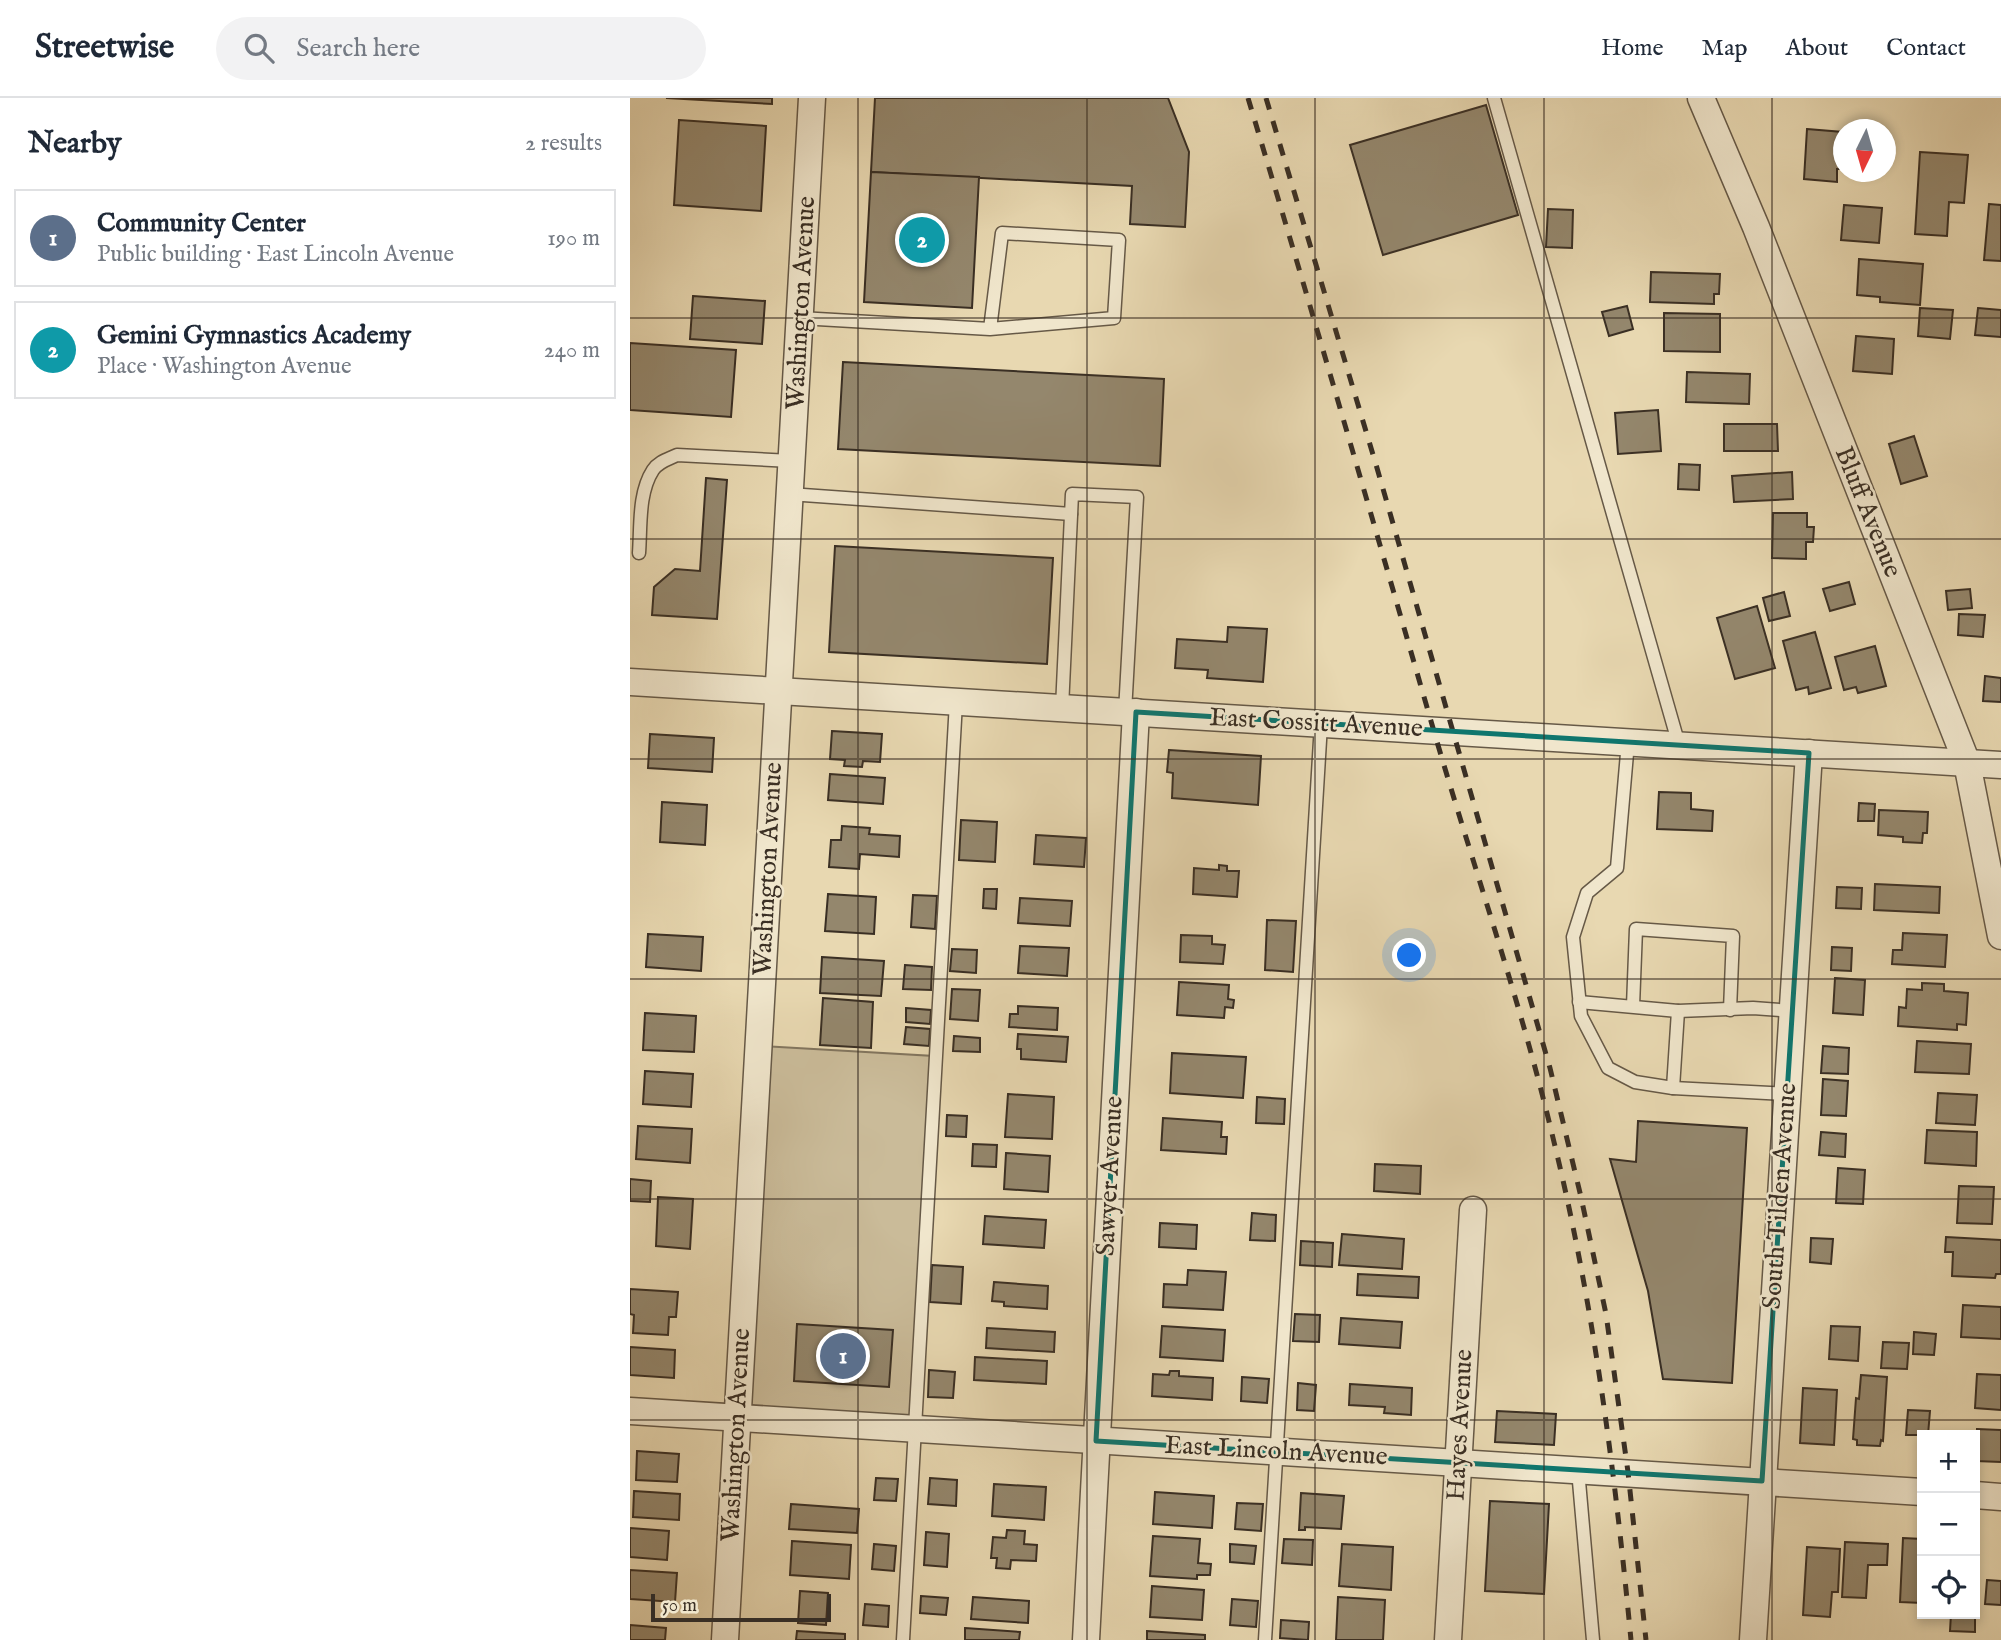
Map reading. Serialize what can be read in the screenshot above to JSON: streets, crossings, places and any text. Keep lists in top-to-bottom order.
{
  "streets": {
    "street": [
      "Washington Avenue",
      "Bluff Avenue",
      "East Cossitt Avenue",
      "Sawyer Avenue",
      "South Tilden Avenue",
      "Hayes Avenue",
      "East Lincoln Avenue"
    ]
  },
  "crossings": [
    ["Washington Avenue", "East Cossitt Avenue"],
    ["Washington Avenue", "East Lincoln Avenue"],
    ["Bluff Avenue", "East Cossitt Avenue"],
    ["East Cossitt Avenue", "Sawyer Avenue"],
    ["East Cossitt Avenue", "South Tilden Avenue"],
    ["Sawyer Avenue", "East Lincoln Avenue"],
    ["South Tilden Avenue", "East Lincoln Avenue"],
    ["Hayes Avenue", "East Lincoln Avenue"]
  ],
  "scale_bar": "50 m",
  "north": "bottom",
  "page": {
    "header": "Streetwise",
    "search": "Search here",
    "nav": [
      "Home",
      "Map",
      "About",
      "Contact"
    ],
    "heading": ["Nearby", "2 results"],
    "list": [
      {
        "mark": "1",
        "name": "Community Center",
        "note": "Public building · East Lincoln Avenue",
        "value": "190 m"
      },
      {
        "mark": "2",
        "name": "Gemini Gymnastics Academy",
        "note": "Place · Washington Avenue",
        "value": "240 m"
      }
    ],
    "pins": ["2", "1"],
    "map_buttons": ["+", "−"],
    "scale": "50 m"
  }
}
